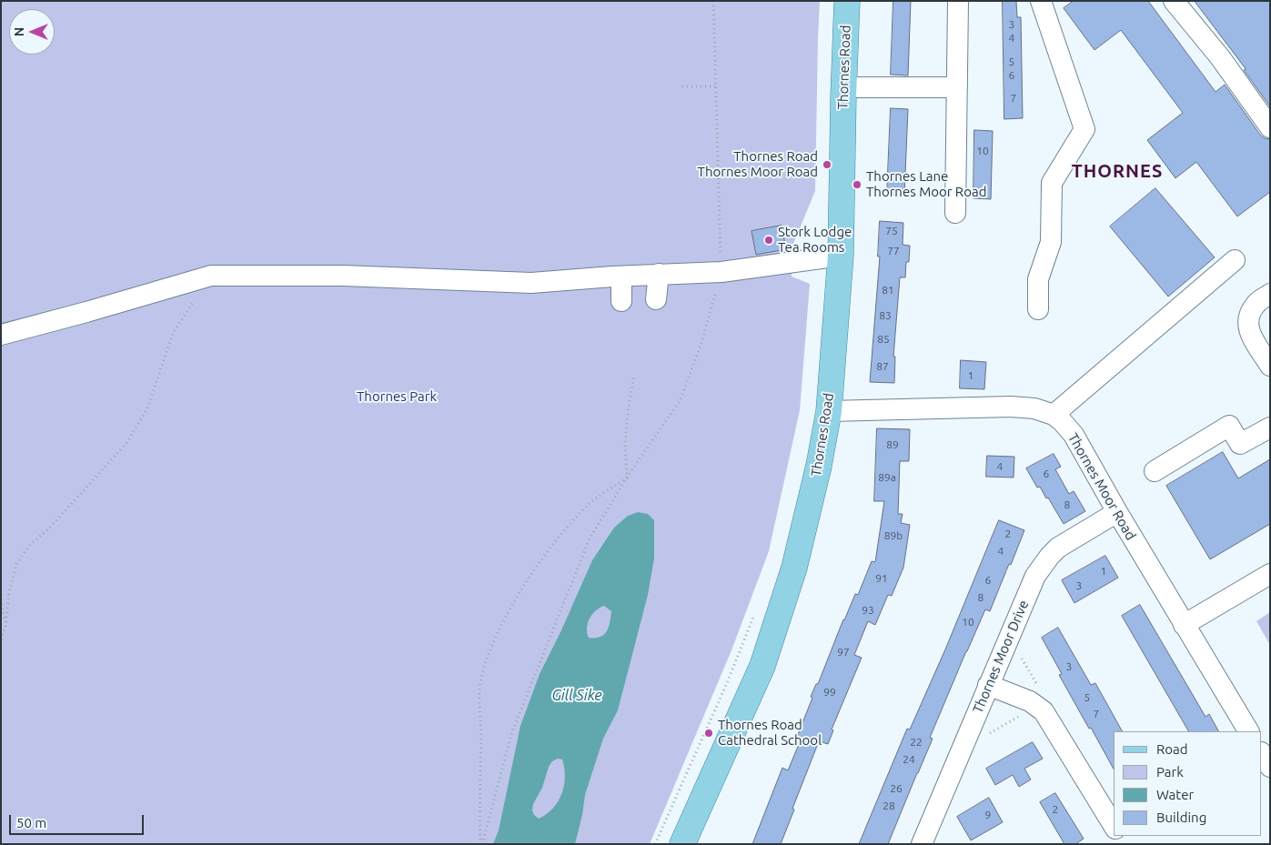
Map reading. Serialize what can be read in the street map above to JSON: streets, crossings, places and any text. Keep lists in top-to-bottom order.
{
  "streets": {
    "main road": ["Thornes Road"],
    "street": ["Thornes Moor Road", "Thornes Moor Drive"]
  },
  "crossings": [
    ["Thornes Road", "Thornes Moor Road"],
    ["Thornes Moor Road", "Thornes Moor Drive"]
  ],
  "districts": ["THORNES"],
  "water": ["Gill Sike"],
  "parks": ["Thornes Park"],
  "places": [
    "Thornes Road Thornes Moor Road",
    "Thornes Lane Thornes Moor Road",
    "Stork Lodge Tea Rooms",
    "Thornes Road Cathedral School"
  ],
  "house_numbers": [
    "3",
    "4",
    "5",
    "6",
    "7",
    "10",
    "75",
    "77",
    "81",
    "83",
    "85",
    "87",
    "1",
    "89",
    "4",
    "6",
    "89a",
    "8",
    "2",
    "89b",
    "4",
    "1",
    "91",
    "6",
    "3",
    "8",
    "93",
    "10",
    "97",
    "3",
    "99",
    "5",
    "7",
    "22",
    "24",
    "26",
    "28",
    "2",
    "9"
  ],
  "legend": [
    "Road",
    "Park",
    "Water",
    "Building"
  ],
  "scale_bar": "50 m",
  "north": "left"
}
